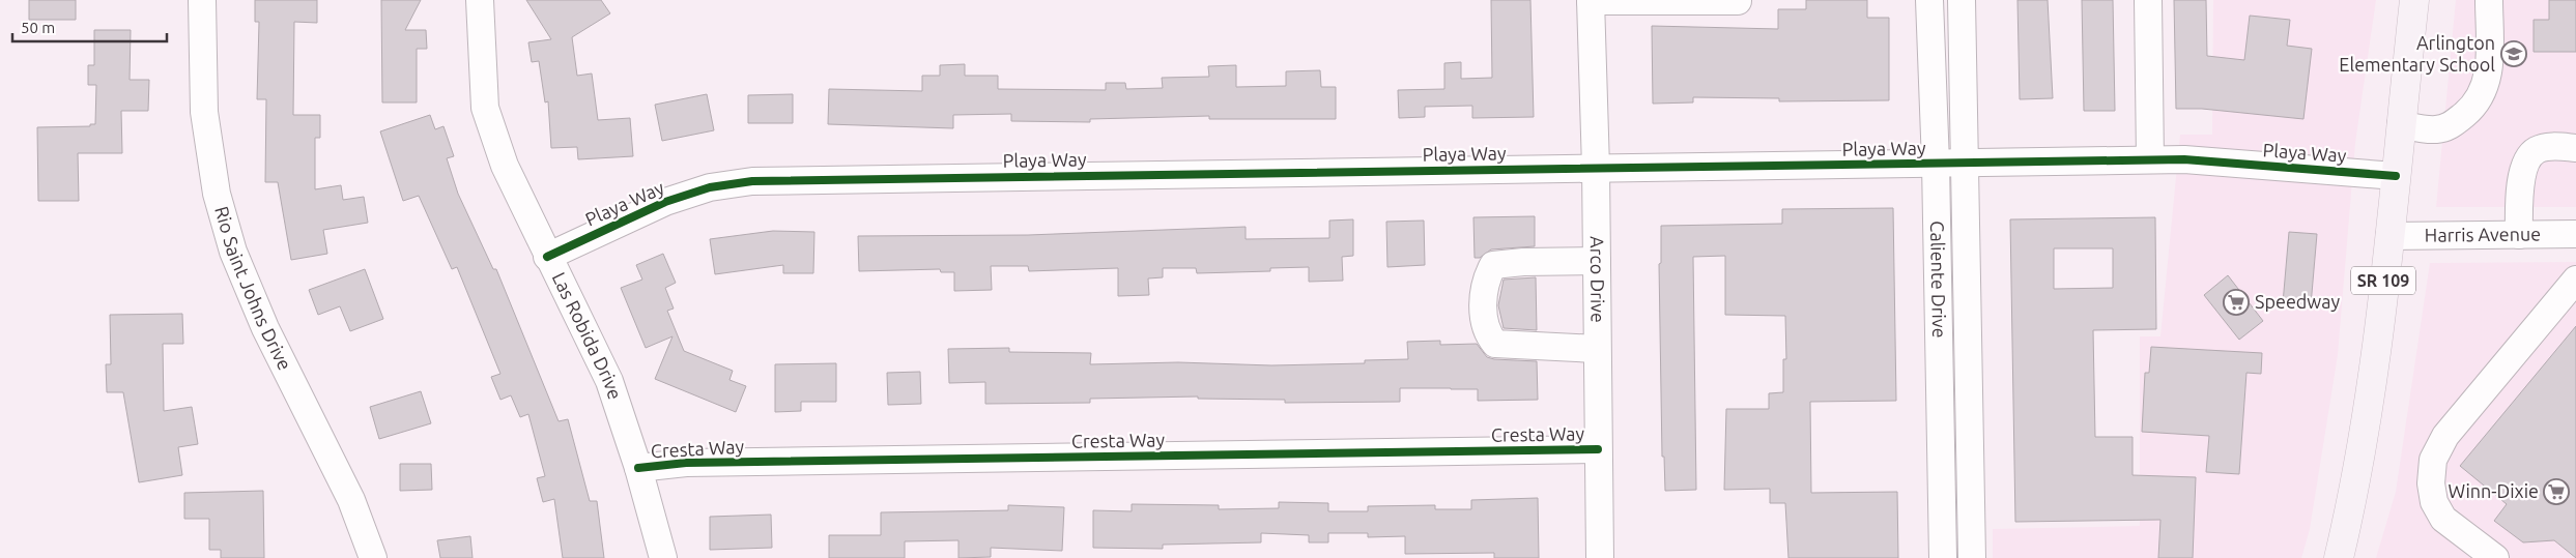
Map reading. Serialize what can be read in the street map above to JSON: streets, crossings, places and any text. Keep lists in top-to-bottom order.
{
  "streets": {
    "main road": ["SR 109"],
    "street": [
      "Playa Way",
      "Harris Avenue",
      "Arco Drive",
      "Caliente Drive",
      "Rio Saint Johns Drive",
      "Las Robida Drive",
      "Cresta Way"
    ]
  },
  "crossings": [
    ["Playa Way", "Arco Drive"],
    ["Playa Way", "Caliente Drive"],
    ["Playa Way", "SR 109"],
    ["Playa Way", "Las Robida Drive"],
    ["Harris Avenue", "SR 109"],
    ["Arco Drive", "Cresta Way"],
    ["Las Robida Drive", "Cresta Way"]
  ],
  "places": {
    "school or university": ["Arlington Elementary School"],
    "supermarket": ["Speedway", "Winn-Dixie"]
  },
  "scale_bar": "50 m"
}
